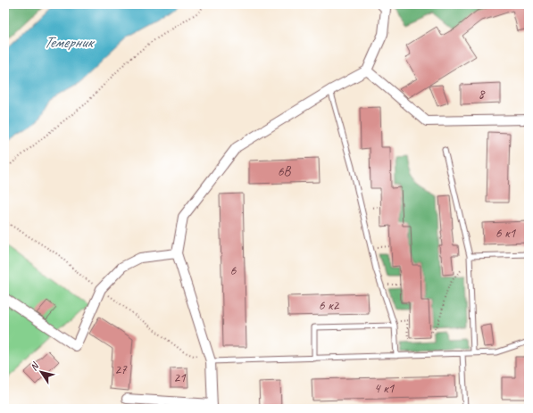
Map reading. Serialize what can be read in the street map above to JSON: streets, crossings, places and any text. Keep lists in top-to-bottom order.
{
  "water": ["Темерник"],
  "house_numbers": [
    "8",
    "6В",
    "6 к1",
    "6",
    "6 к2",
    "27",
    "21",
    "4 к1"
  ],
  "north": "top left"
}
